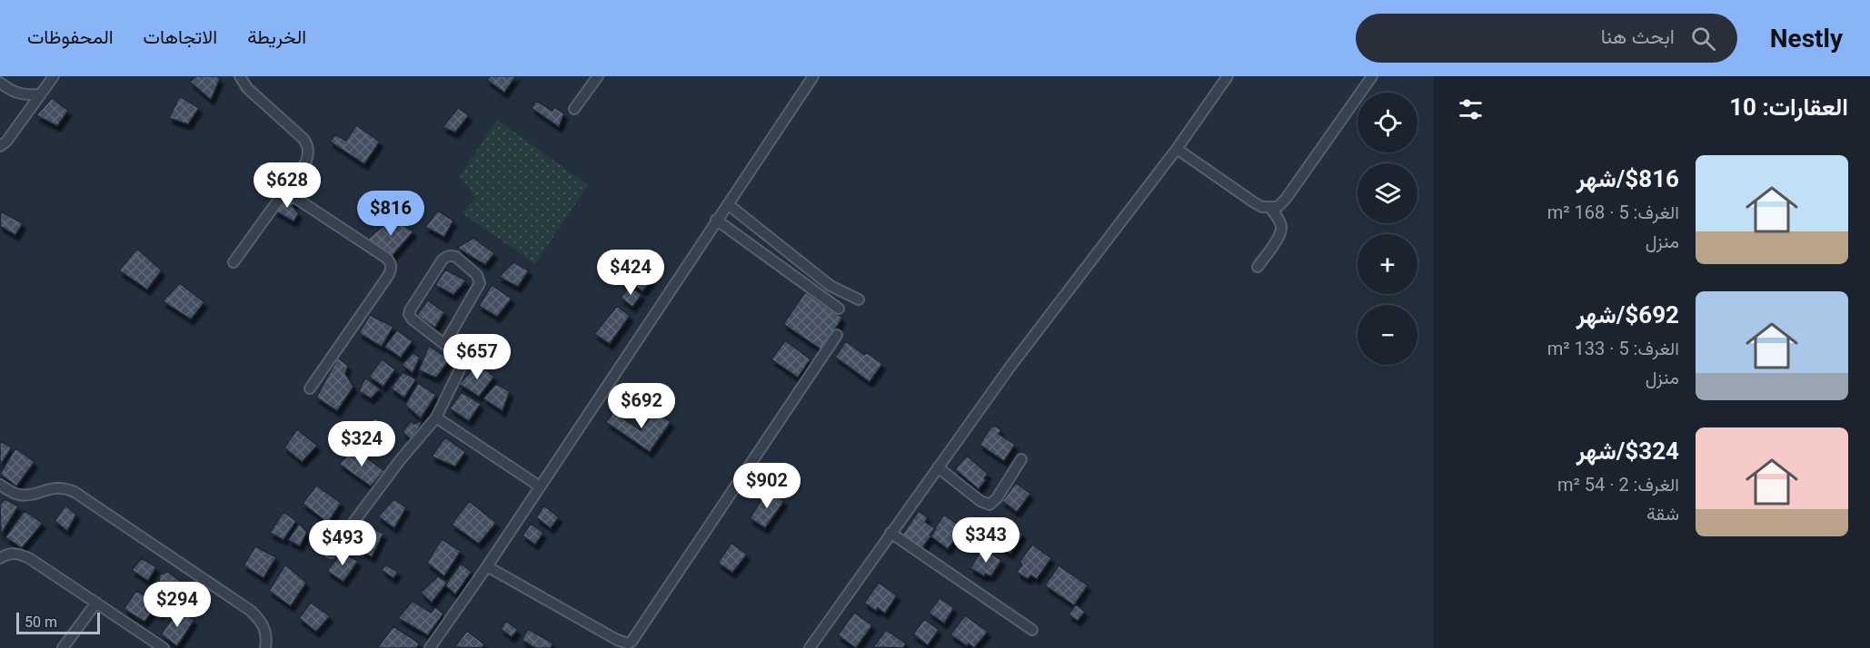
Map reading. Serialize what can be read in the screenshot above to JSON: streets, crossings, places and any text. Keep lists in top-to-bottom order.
{
  "scale_bar": "50 m",
  "page": {
    "header": "Nestly",
    "search": "ابحث هنا",
    "nav": ["الخريطة", "الاتجاهات", "المحفوظات"],
    "heading": "العقارات: 10",
    "map_buttons": ["+", "−"],
    "list": [
      {
        "name": "$816/شهر",
        "note": "الغرف: 5 · 168 m² · منزل"
      },
      {
        "name": "$692/شهر",
        "note": "الغرف: 5 · 133 m² · منزل"
      },
      {
        "name": "$324/شهر",
        "note": "الغرف: 2 · 54 m² · شقة"
      }
    ],
    "price": [
      "$628",
      "$816",
      "$424",
      "$657",
      "$692",
      "$324",
      "$902",
      "$343",
      "$493",
      "$294"
    ],
    "scale": "50 m"
  }
}
